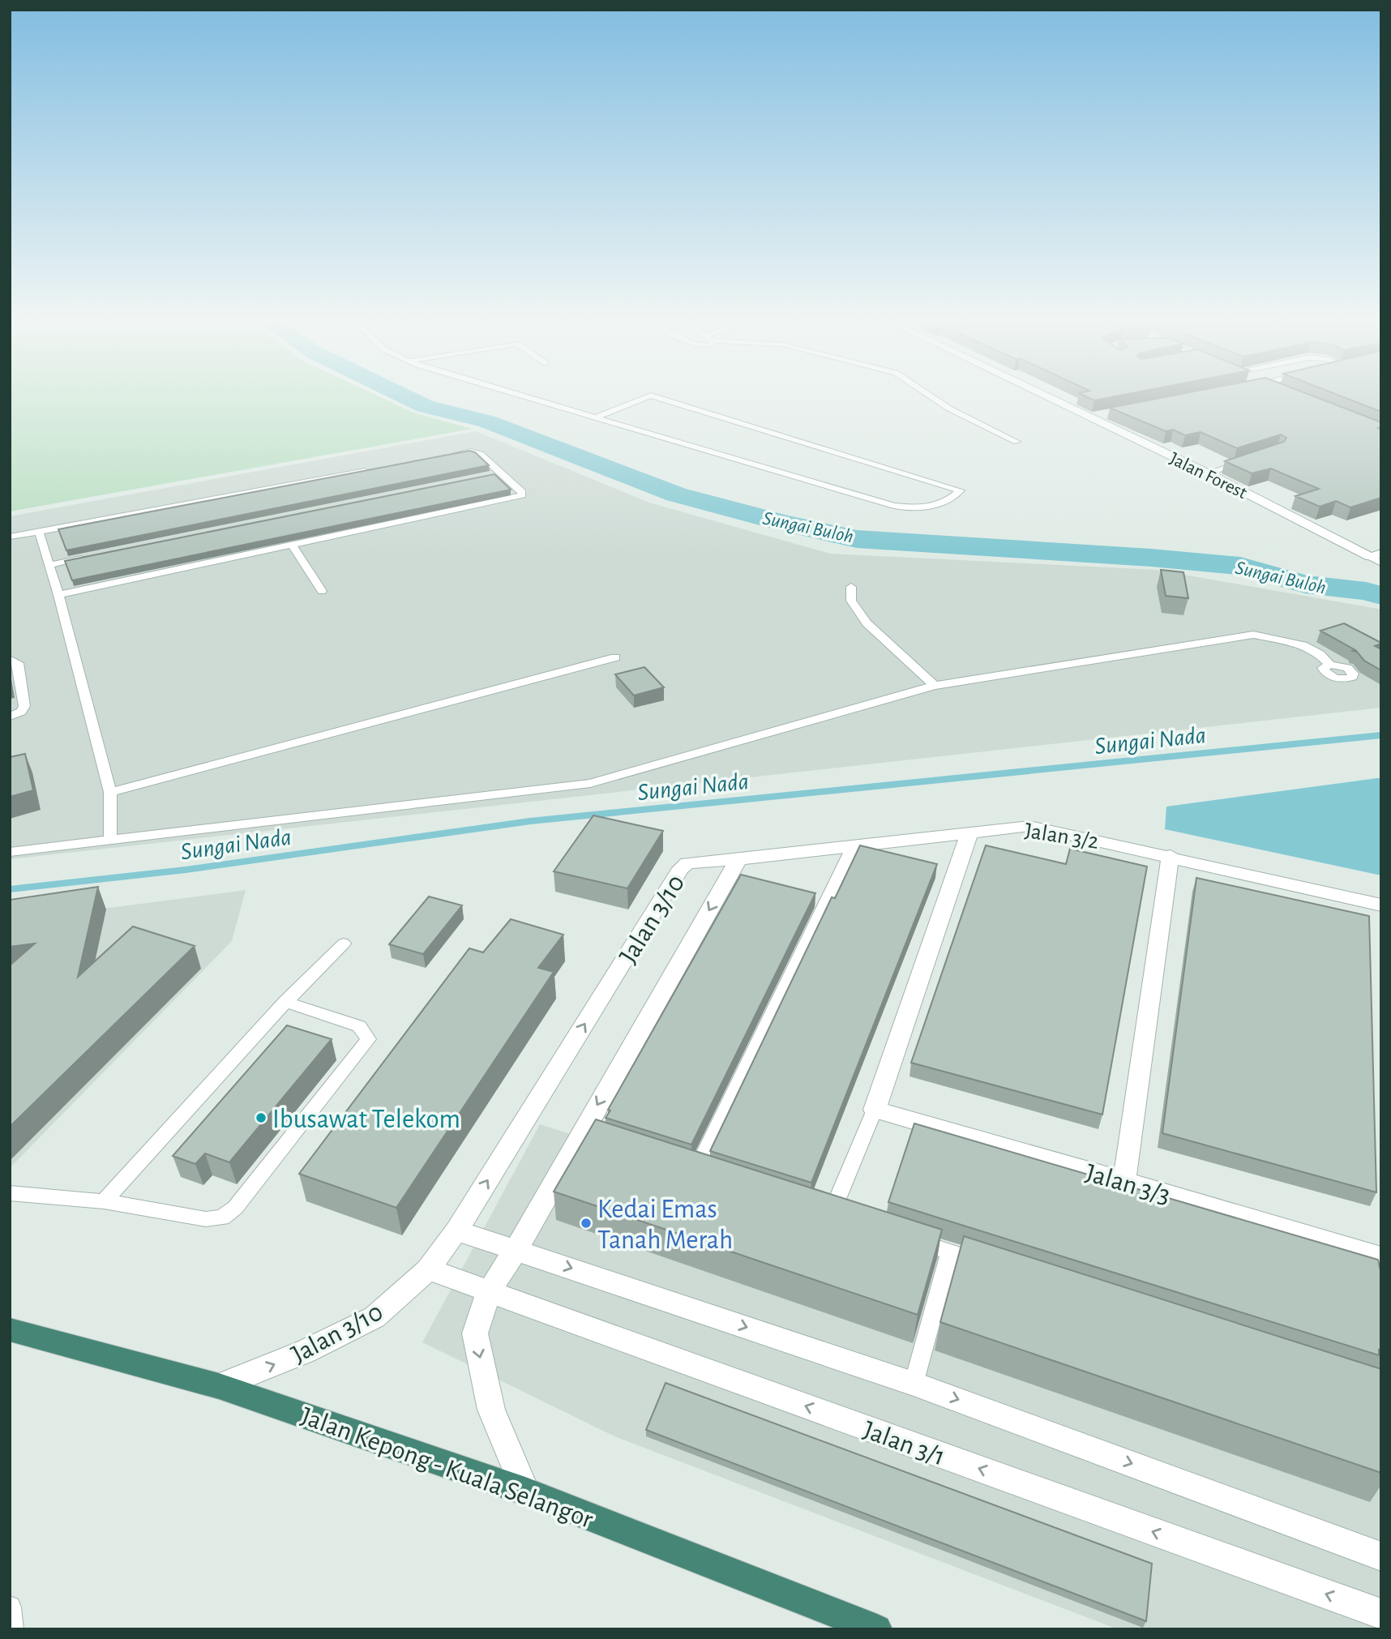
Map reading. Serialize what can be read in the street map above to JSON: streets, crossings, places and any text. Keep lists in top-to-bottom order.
{
  "streets": {
    "highway": ["Jalan Kepong - Kuala Selangor"],
    "street": [
      "Jalan Forest",
      "Jalan 3/2",
      "Jalan 3/10",
      "Jalan 3/3",
      "Jalan 3/1"
    ]
  },
  "crossings": [
    ["Jalan 3/2", "Jalan 3/10"],
    ["Jalan 3/10", "Jalan 3/1"],
    ["Jalan 3/10", "Jalan Kepong - Kuala Selangor"]
  ],
  "water": ["Sungai Buloh", "Sungai Nada"],
  "places": ["Ibusawat Telekom", "Kedai Emas Tanah Merah"]
}
